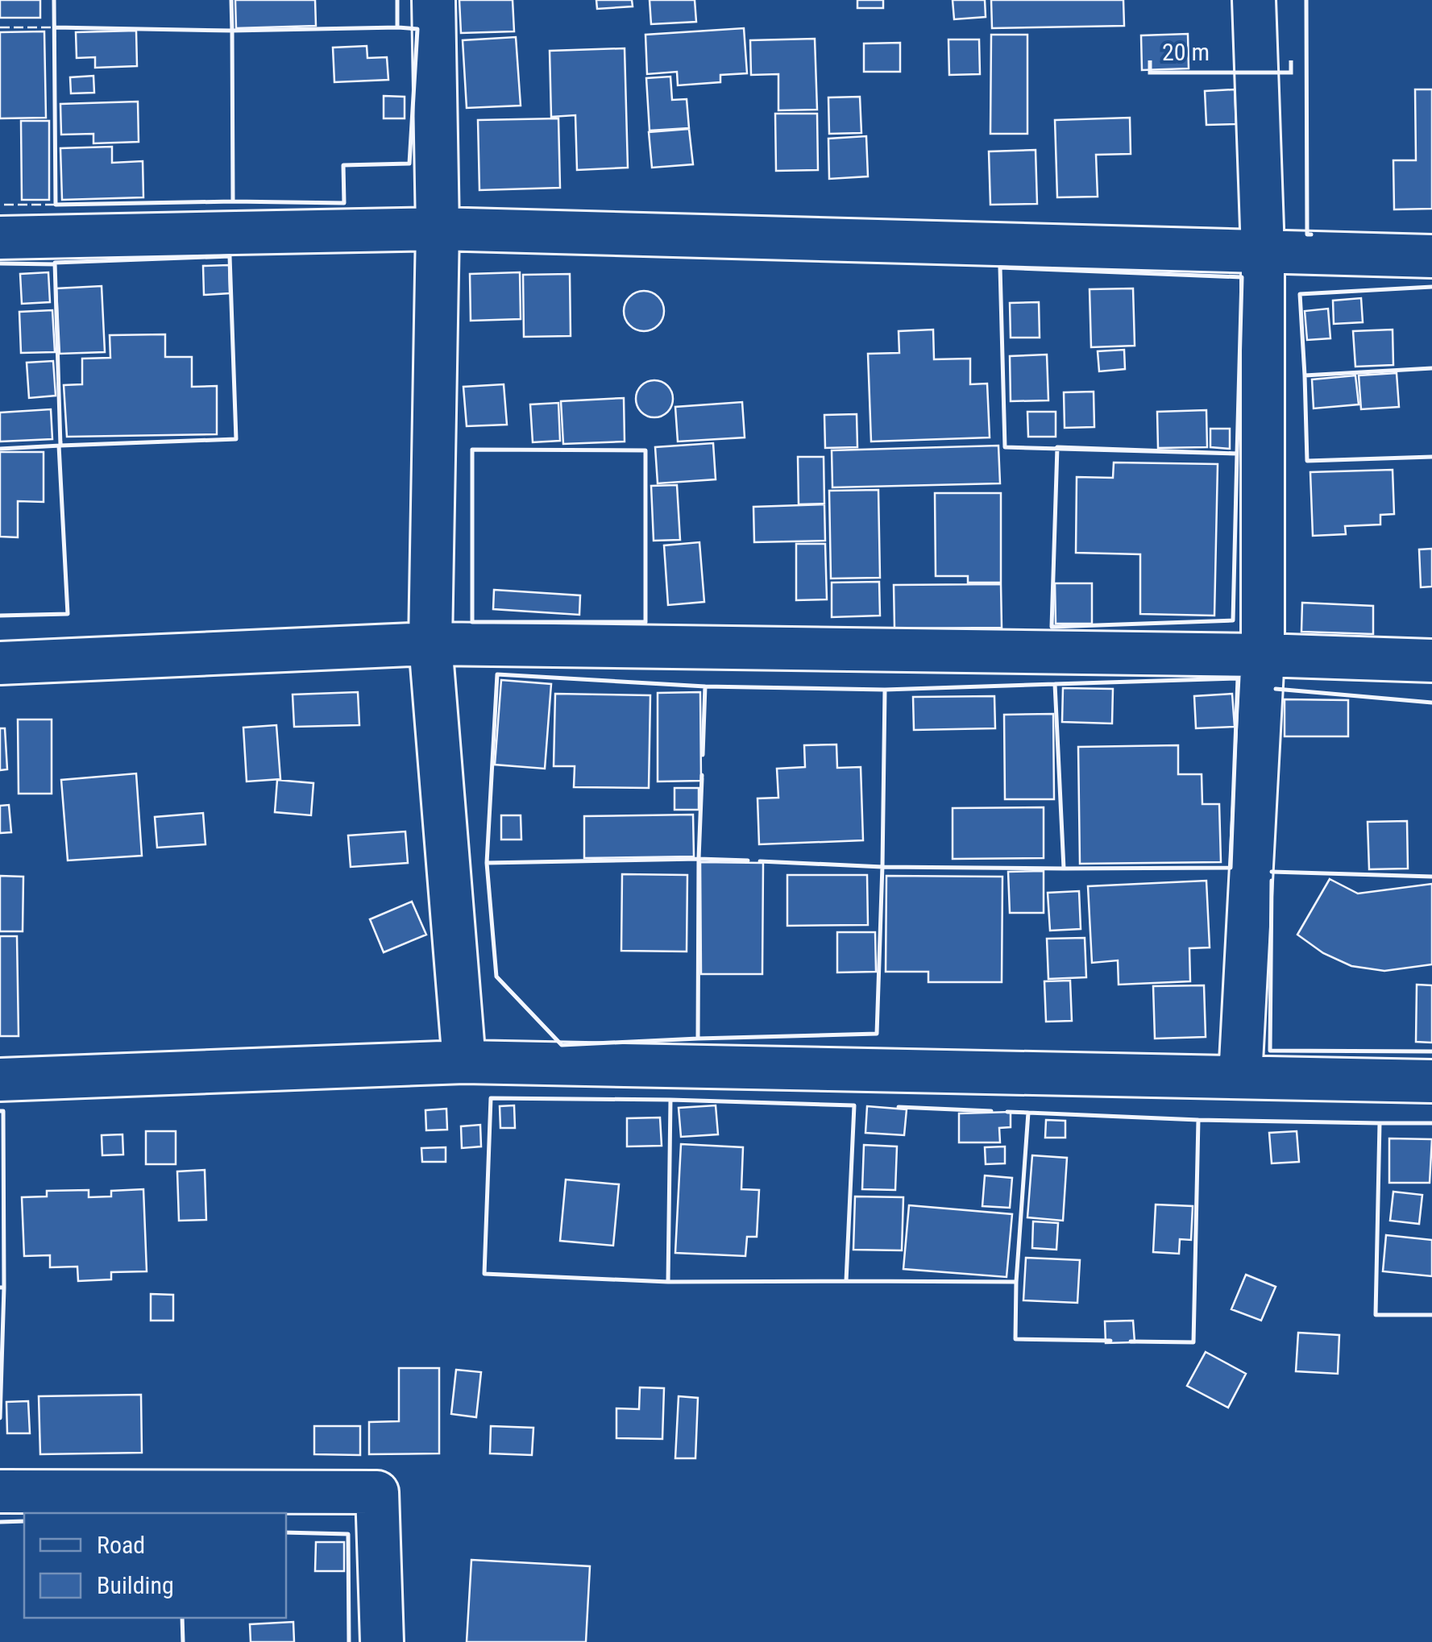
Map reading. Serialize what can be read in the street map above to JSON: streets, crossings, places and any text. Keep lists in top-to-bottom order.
{
  "legend": ["Road", "Building"],
  "scale_bar": "20 m"
}
